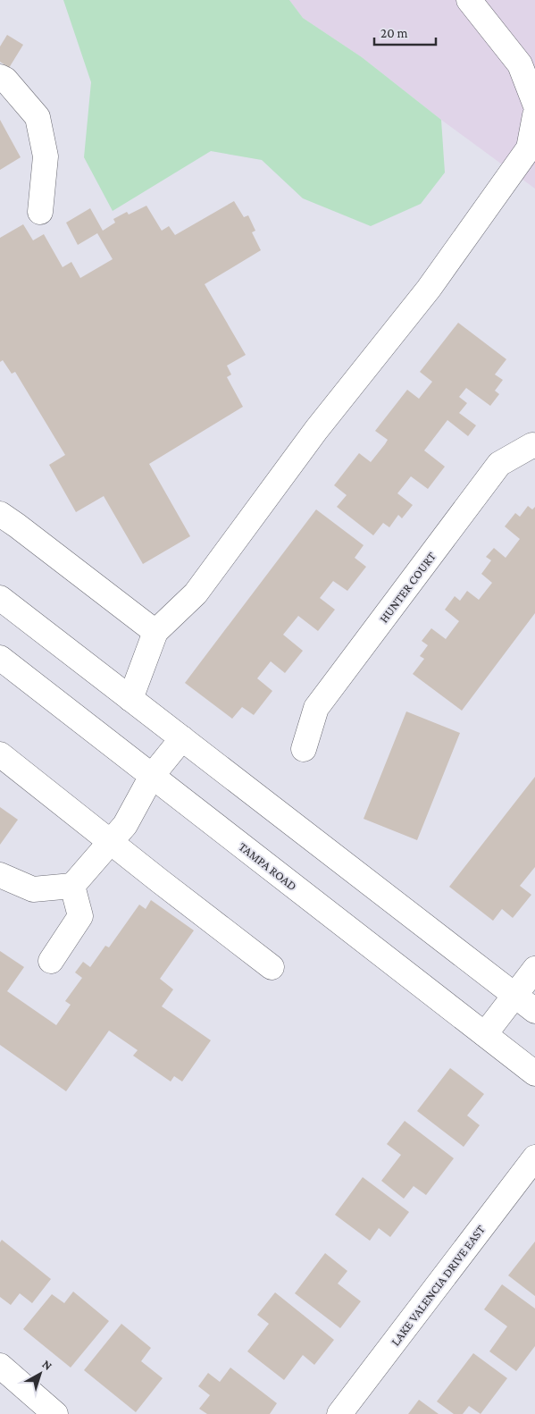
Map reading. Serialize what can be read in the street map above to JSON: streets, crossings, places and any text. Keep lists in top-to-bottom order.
{
  "streets": {
    "main road": ["HUNTER COURT", "TAMPA ROAD", "LAKE VALENCIA DRIVE EAST"]
  },
  "scale_bar": "20 m",
  "north": "top right"
}
